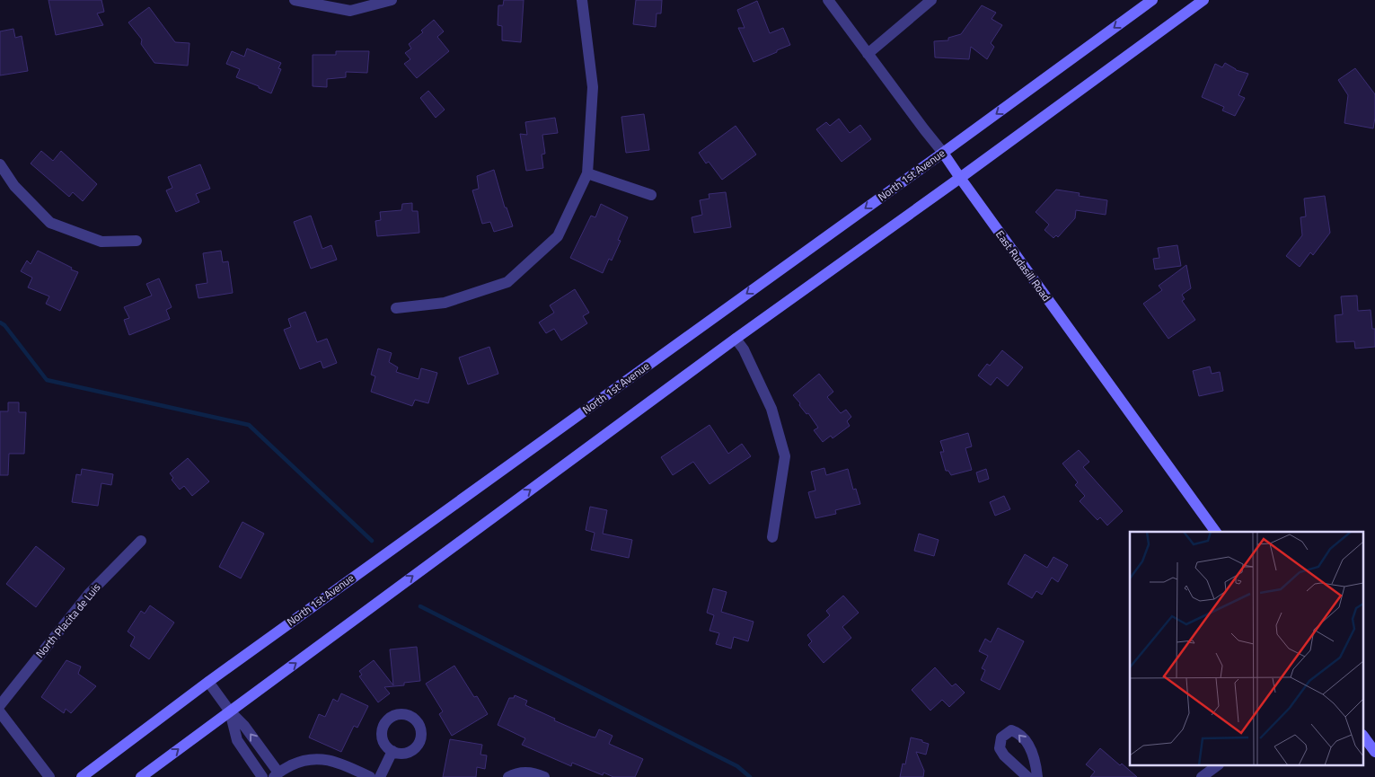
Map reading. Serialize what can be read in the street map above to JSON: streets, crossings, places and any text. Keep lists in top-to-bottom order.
{
  "streets": {
    "main road": ["North 1st Avenue", "East Rudasill Road"],
    "street": ["North Placita de Luis"]
  },
  "crossings": [
    ["North 1st Avenue", "East Rudasill Road"]
  ]
}
